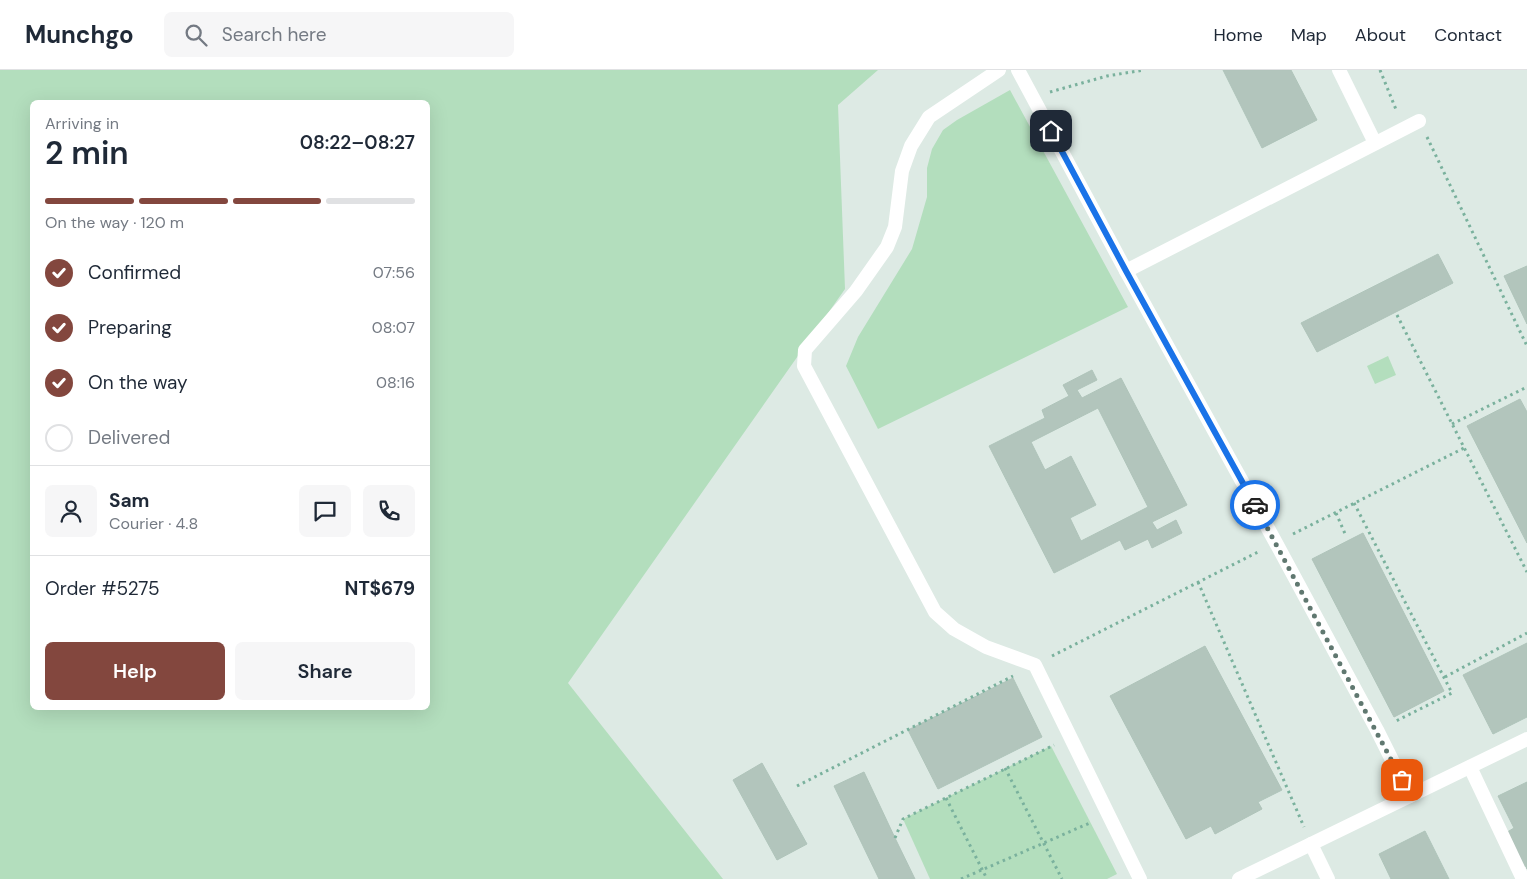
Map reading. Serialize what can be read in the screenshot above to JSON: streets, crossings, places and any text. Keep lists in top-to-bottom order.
{
  "page": {
    "header": "Munchgo",
    "search": "Search here",
    "nav": [
      "Home",
      "Map",
      "About",
      "Contact"
    ],
    "heading": ["2 min", "Arriving in", "08:22–08:27"],
    "panel": [
      "Sam",
      "Courier · 4.8",
      "Order #5275",
      "NT$679"
    ],
    "bar": "On the way · 120 m",
    "list": [
      ["Confirmed", "07:56"],
      ["Preparing", "08:07"],
      ["On the way", "08:16"],
      "Delivered"
    ],
    "buttons": ["Help", "Share"]
  }
}
